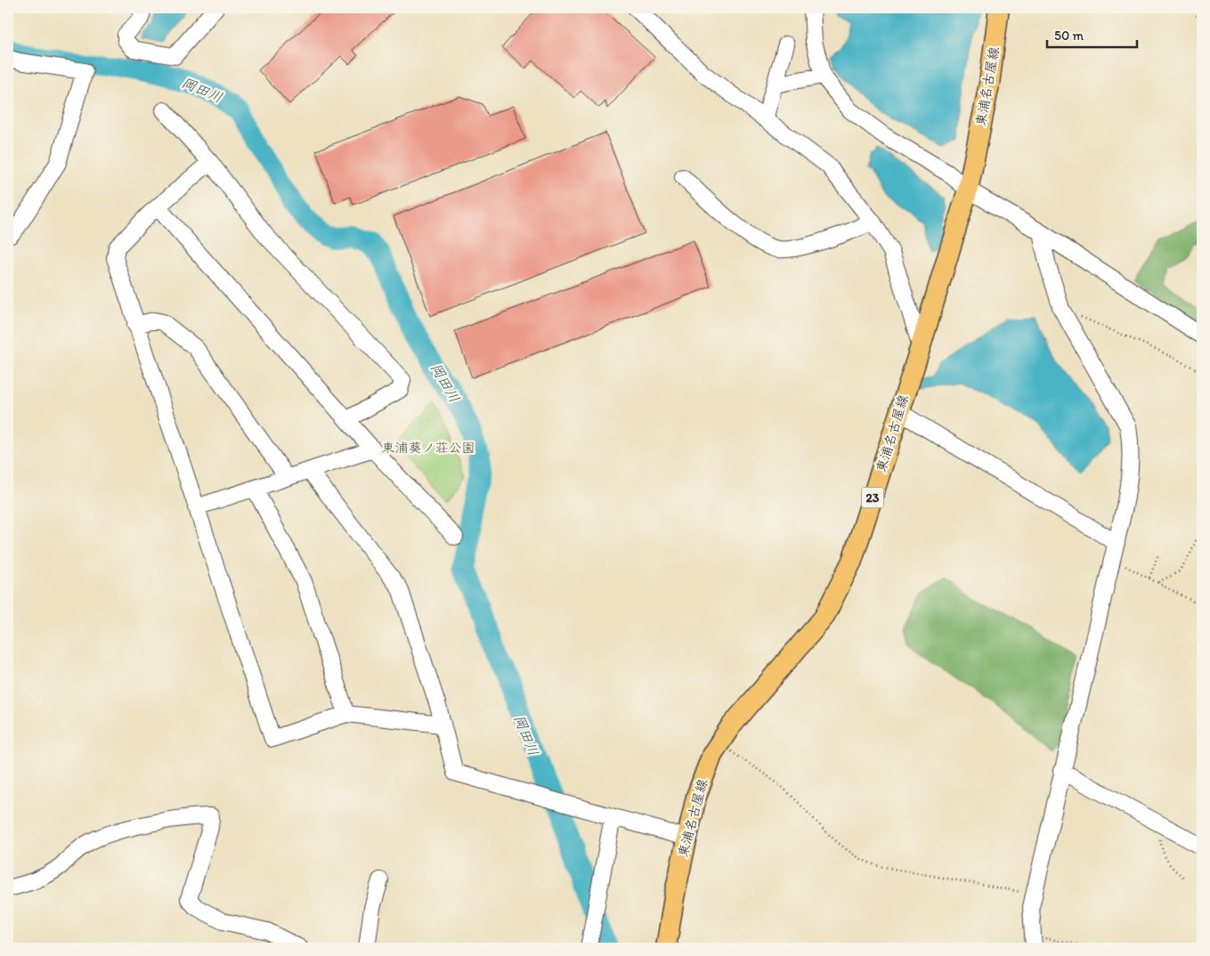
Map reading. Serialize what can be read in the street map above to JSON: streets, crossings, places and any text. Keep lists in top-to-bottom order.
{
  "streets": {
    "main road": ["東浦名古屋線", "23"]
  },
  "water": ["岡田川"],
  "parks": ["東浦葵ノ荘公園"],
  "scale_bar": "50 m"
}
